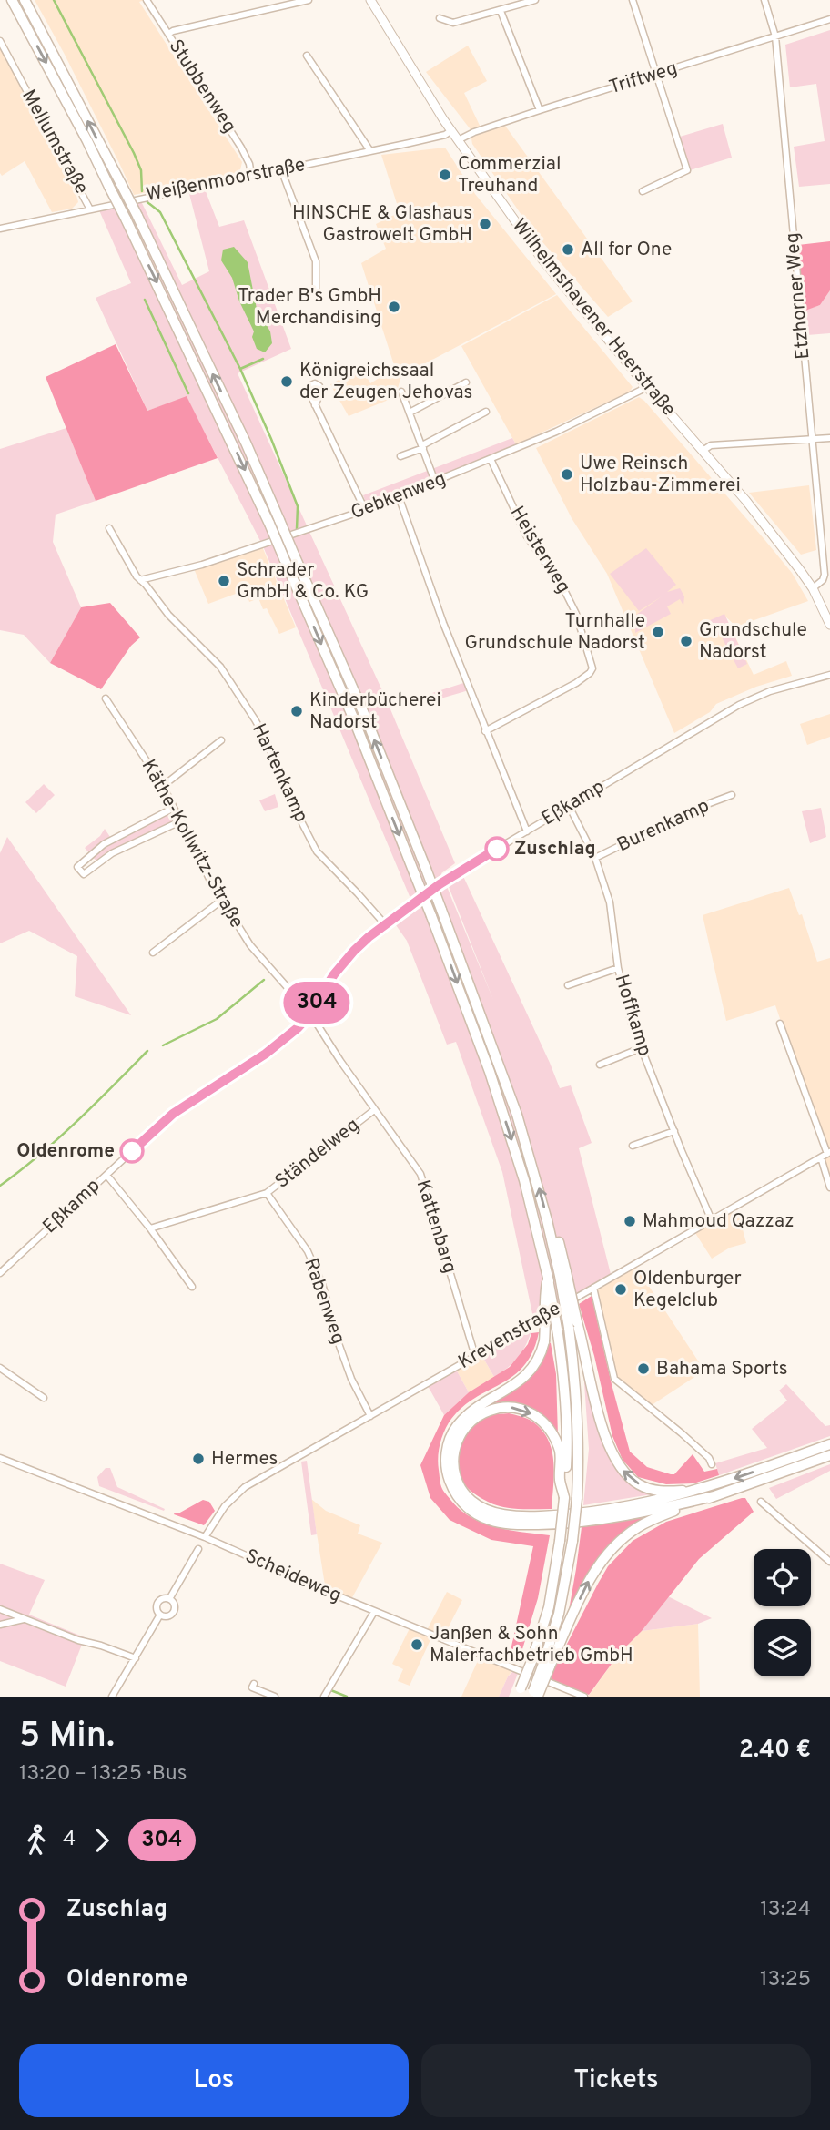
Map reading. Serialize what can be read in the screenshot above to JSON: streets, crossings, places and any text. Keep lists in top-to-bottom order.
{
  "streets": {
    "street": [
      "Triftweg",
      "Stubbenweg",
      "Mellumstraße",
      "Weißenmoorstraße",
      "Etzhorner Weg",
      "Wilhelmshavener Heerstraße",
      "Gebkenweg",
      "Heisterweg",
      "Hartenkamp",
      "Eßkamp",
      "Burenkamp",
      "Käthe-Kollwitz-Straße",
      "Hoffkamp",
      "Ständelweg",
      "Kattenbarg",
      "Rabenweg",
      "Kreyenstraße",
      "Scheideweg"
    ]
  },
  "crossings": [
    ["Triftweg", "Etzhorner Weg"],
    ["Triftweg", "Wilhelmshavener Heerstraße"],
    ["Stubbenweg", "Weißenmoorstraße"],
    ["Mellumstraße", "Weißenmoorstraße"],
    ["Weißenmoorstraße", "Wilhelmshavener Heerstraße"],
    ["Etzhorner Weg", "Wilhelmshavener Heerstraße"],
    ["Wilhelmshavener Heerstraße", "Gebkenweg"],
    ["Gebkenweg", "Heisterweg"],
    ["Gebkenweg", "Hartenkamp"],
    ["Hartenkamp", "Eßkamp"],
    ["Eßkamp", "Käthe-Kollwitz-Straße"],
    ["Eßkamp", "Hoffkamp"],
    ["Eßkamp", "Kattenbarg"],
    ["Burenkamp", "Hoffkamp"],
    ["Käthe-Kollwitz-Straße", "Kattenbarg"],
    ["Hoffkamp", "Kreyenstraße"],
    ["Ständelweg", "Kattenbarg"],
    ["Ständelweg", "Rabenweg"],
    ["Kattenbarg", "Kreyenstraße"],
    ["Rabenweg", "Kreyenstraße"],
    ["Kreyenstraße", "Scheideweg"]
  ],
  "places": [
    "Commerzial Treuhand",
    "HINSCHE & Glashaus Gastrowelt GmbH",
    "All for One",
    "Trader B's GmbH Merchandising",
    "Königreichssaal der Zeugen Jehovas",
    "Uwe Reinsch Holzbau-Zimmerei",
    "Schrader GmbH & Co. KG",
    "Turnhalle Grundschule Nadorst",
    "Grundschule Nadorst",
    "Kinderbücherei Nadorst",
    "Zuschlag",
    "Oldenrome",
    "Mahmoud Qazzaz",
    "Oldenburger Kegelclub",
    "Bahama Sports",
    "Hermes",
    "Janßen & Sohn Malerfachbetrieb GmbH"
  ],
  "lines": ["bus line 304"],
  "page": {
    "on_map": "304",
    "heading": ["5 Min.", "13:20 – 13:25 · Bus", "2.40 €"],
    "legs": ["4", "304"],
    "list": [
      {
        "name": "Zuschlag",
        "value": "13:24"
      },
      {
        "name": "Oldenrome",
        "value": "13:25"
      }
    ],
    "buttons": ["Los", "Tickets"]
  }
}
